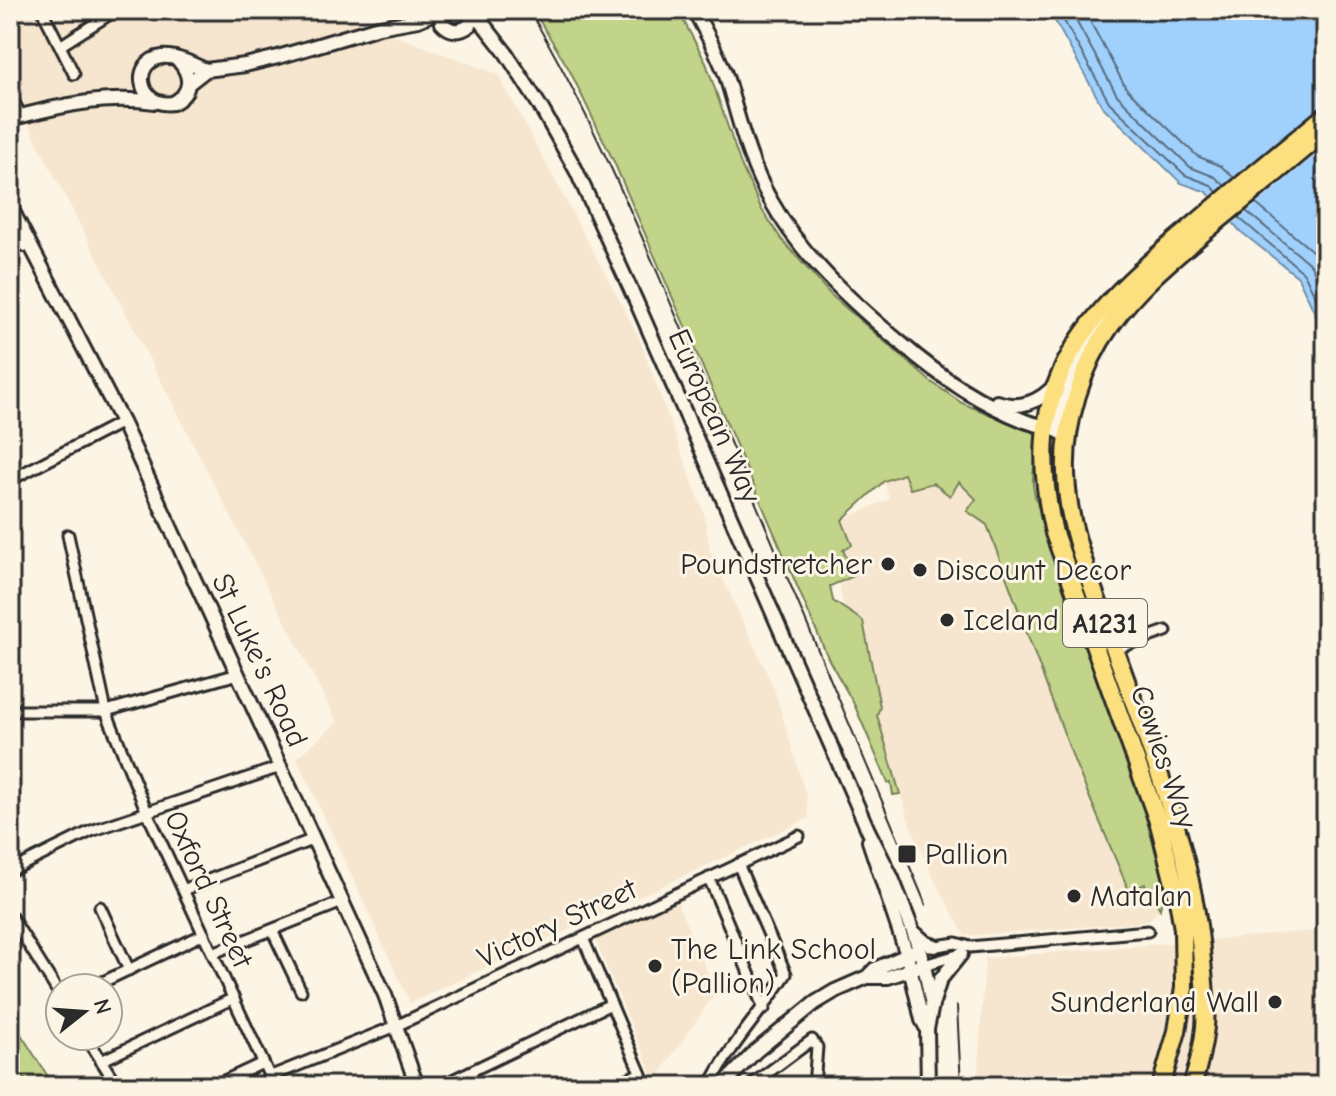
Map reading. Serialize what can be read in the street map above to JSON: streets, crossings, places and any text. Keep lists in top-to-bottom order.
{
  "streets": {
    "highway": ["A1231", "Cowies Way"],
    "street": [
      "European Way",
      "St Luke's Road",
      "Oxford Street",
      "Victory Street"
    ]
  },
  "crossings": [
    ["A1231", "Cowies Way"],
    ["St Luke's Road", "Victory Street"],
    ["Oxford Street", "Victory Street"]
  ],
  "places": {
    "other": [
      "Poundstretcher",
      "Discount Decor",
      "Iceland",
      "Matalan",
      "The Link School (Pallion)",
      "Sunderland Wall"
    ],
    "transit": ["Pallion"]
  },
  "north": "right"
}
